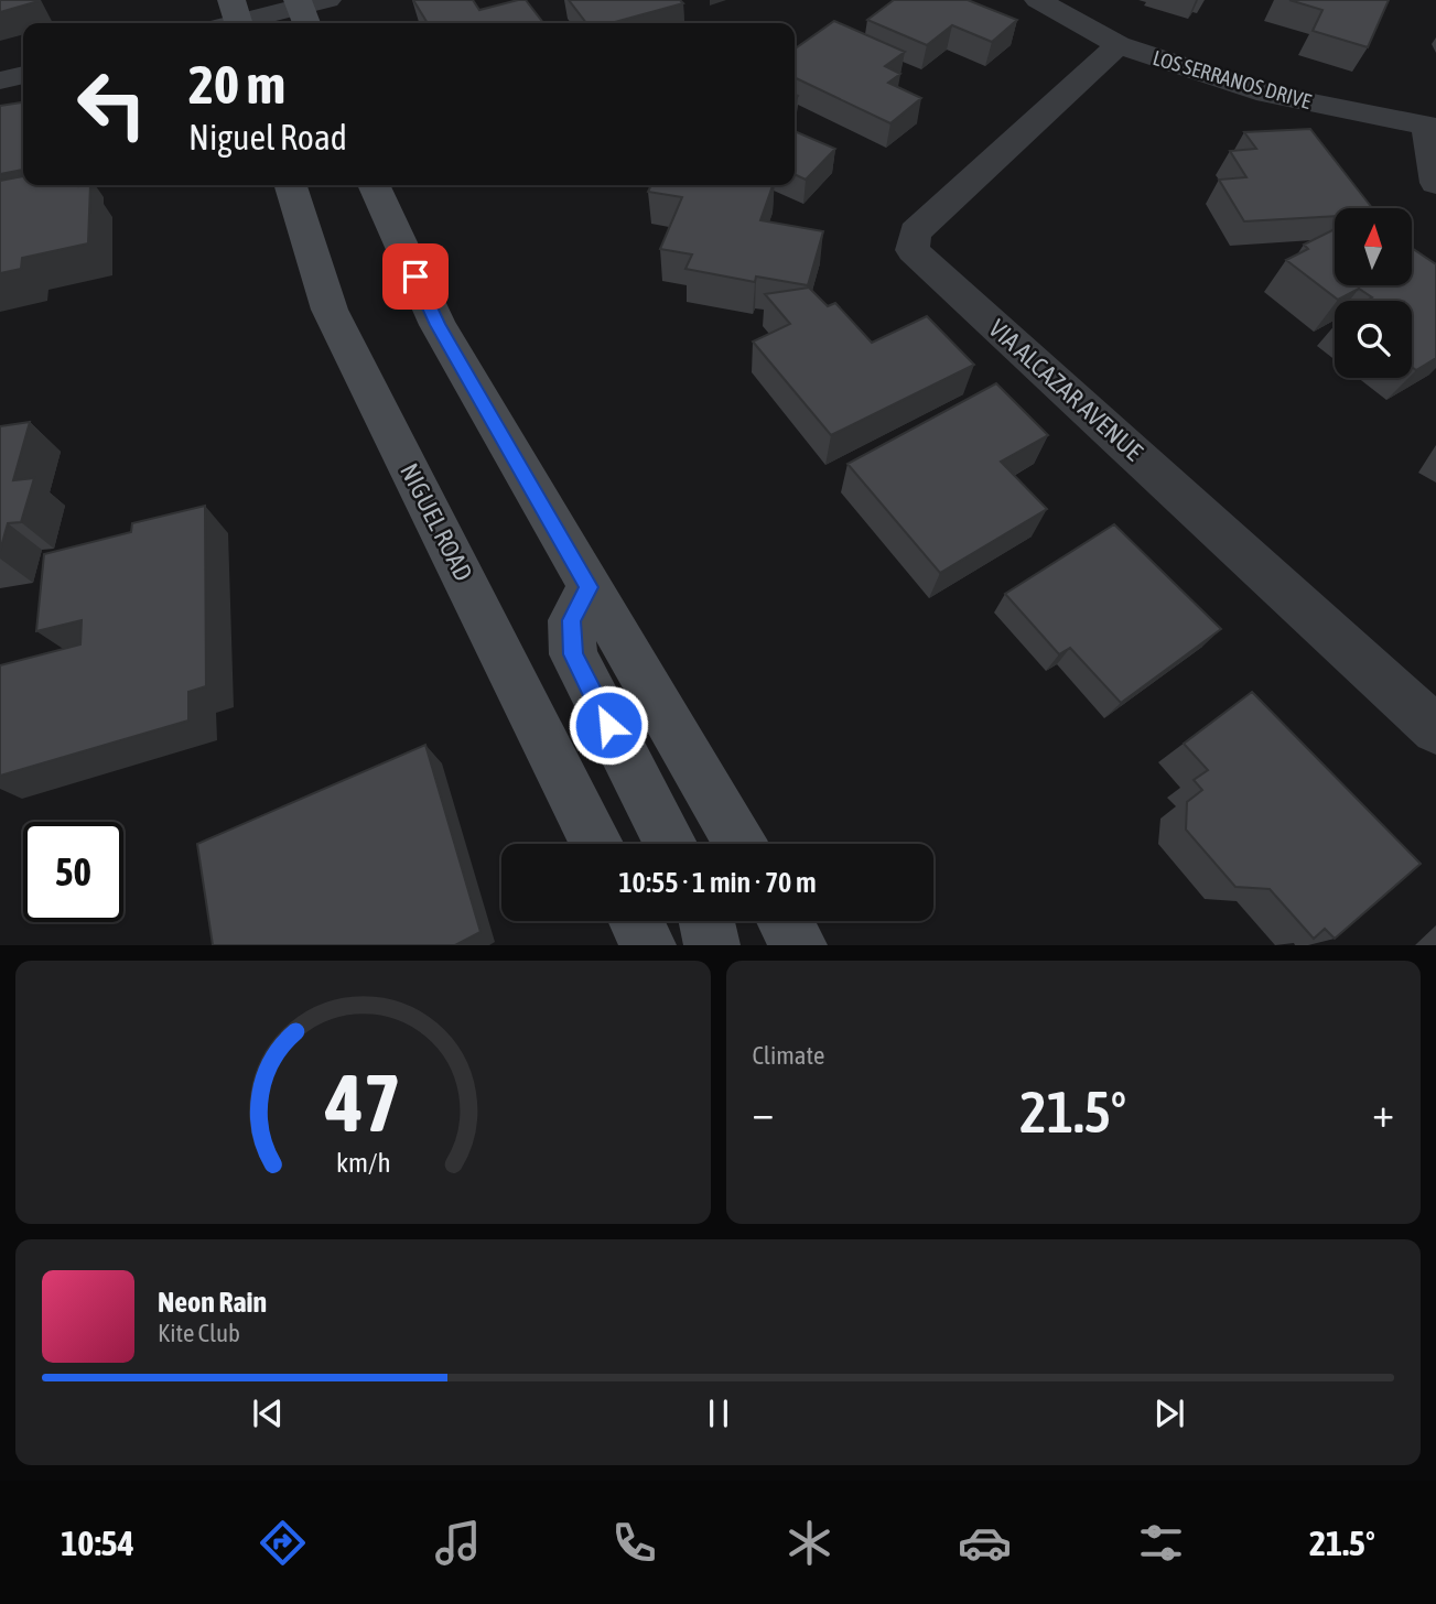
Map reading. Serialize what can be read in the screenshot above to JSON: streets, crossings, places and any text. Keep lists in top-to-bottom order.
{
  "streets": {
    "main road": ["NIGUEL ROAD"],
    "street": ["LOS SERRANOS DRIVE", "VIA ALCAZAR AVENUE"]
  },
  "crossings": [
    ["LOS SERRANOS DRIVE", "VIA ALCAZAR AVENUE"]
  ],
  "north": "top",
  "page": {
    "turn": ["20 m", "Niguel Road"],
    "limit": "50",
    "trip": "10:55 · 1 min · 70 m",
    "tile": "Climate",
    "heat": ["−", "21.5°", "+"],
    "song": ["Neon Rain", "Kite Club"],
    "tabs": ["10:54", "21.5°"],
    "gauge": ["47", "km/h"]
  }
}
